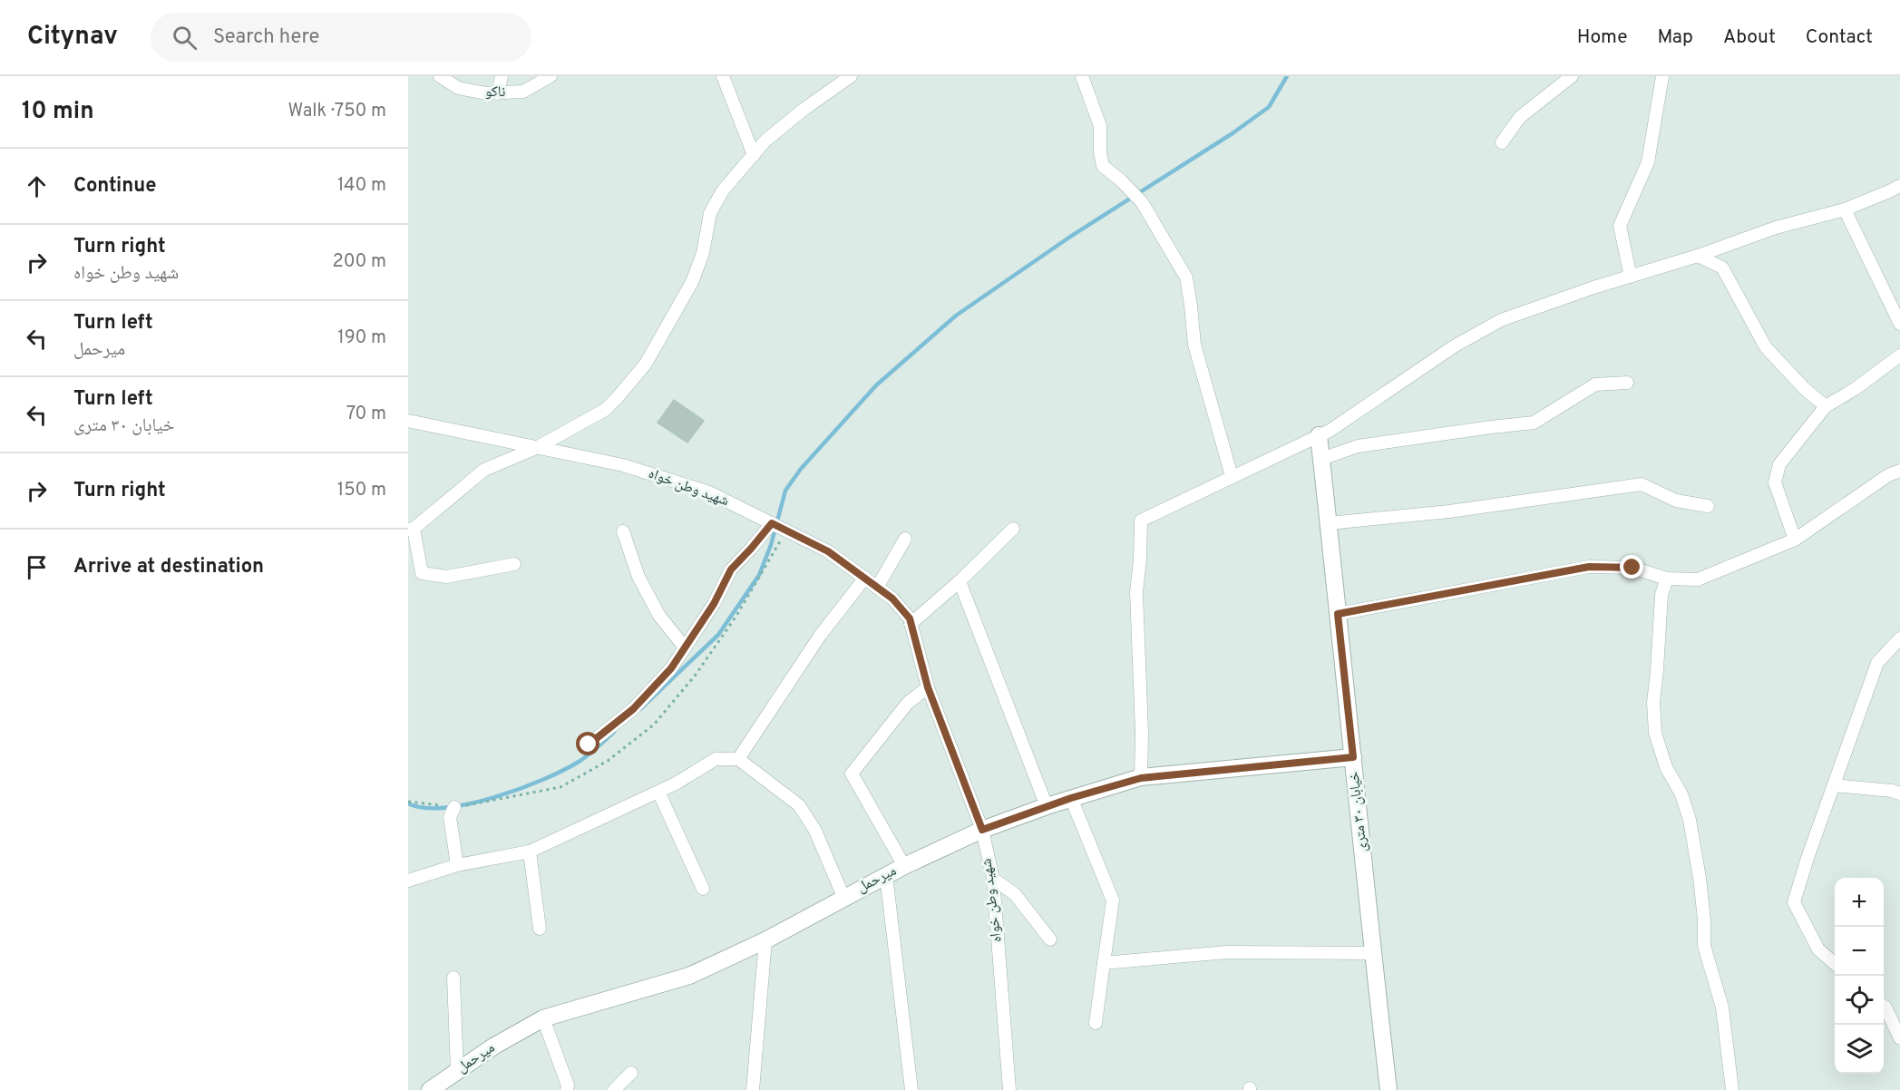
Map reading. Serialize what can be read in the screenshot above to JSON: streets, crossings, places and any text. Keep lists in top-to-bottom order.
{
  "streets": {
    "street": [
      "ناکو",
      "شهید وطن خواه",
      "خیابان ۳۰ متری",
      "میرحمل"
    ]
  },
  "crossings": [
    ["شهید وطن خواه", "میرحمل"],
    ["خیابان ۳۰ متری", "میرحمل"]
  ],
  "page": {
    "header": "Citynav",
    "search": "Search here",
    "nav": [
      "Home",
      "Map",
      "About",
      "Contact"
    ],
    "heading": ["10 min", "Walk · 750 m"],
    "list": [
      ["Continue", "140 m"],
      ["Turn right", "شهید وطن خواه", "200 m"],
      ["Turn left", "میرحمل", "190 m"],
      ["Turn left", "خیابان ۳۰ متری", "70 m"],
      ["Turn right", "150 m"],
      "Arrive at destination"
    ],
    "map_buttons": ["+", "−"]
  }
}
